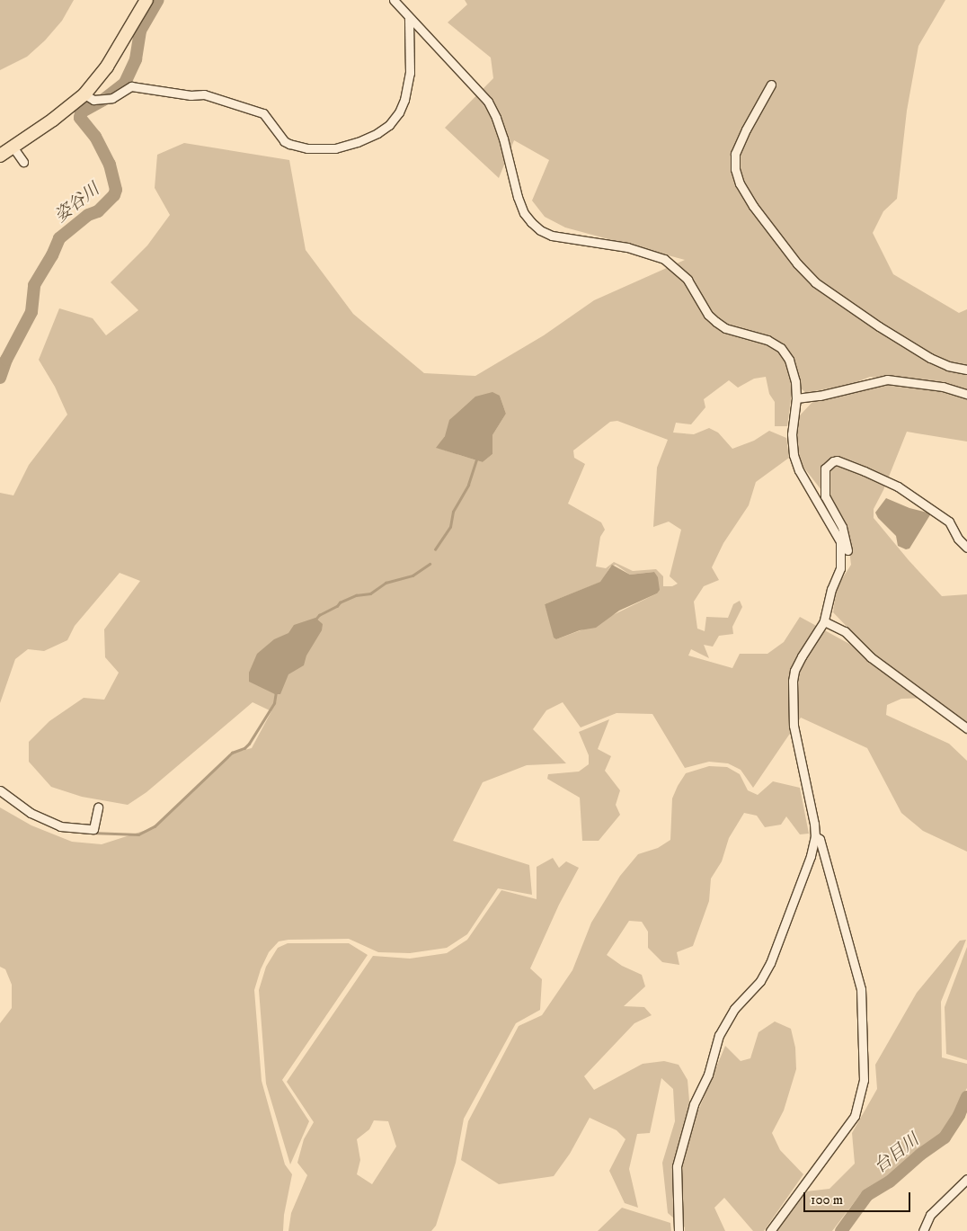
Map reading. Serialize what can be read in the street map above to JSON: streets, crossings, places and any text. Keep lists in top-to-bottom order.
{
  "water": ["姿谷川", "台目川"],
  "scale_bar": "100 m"
}
